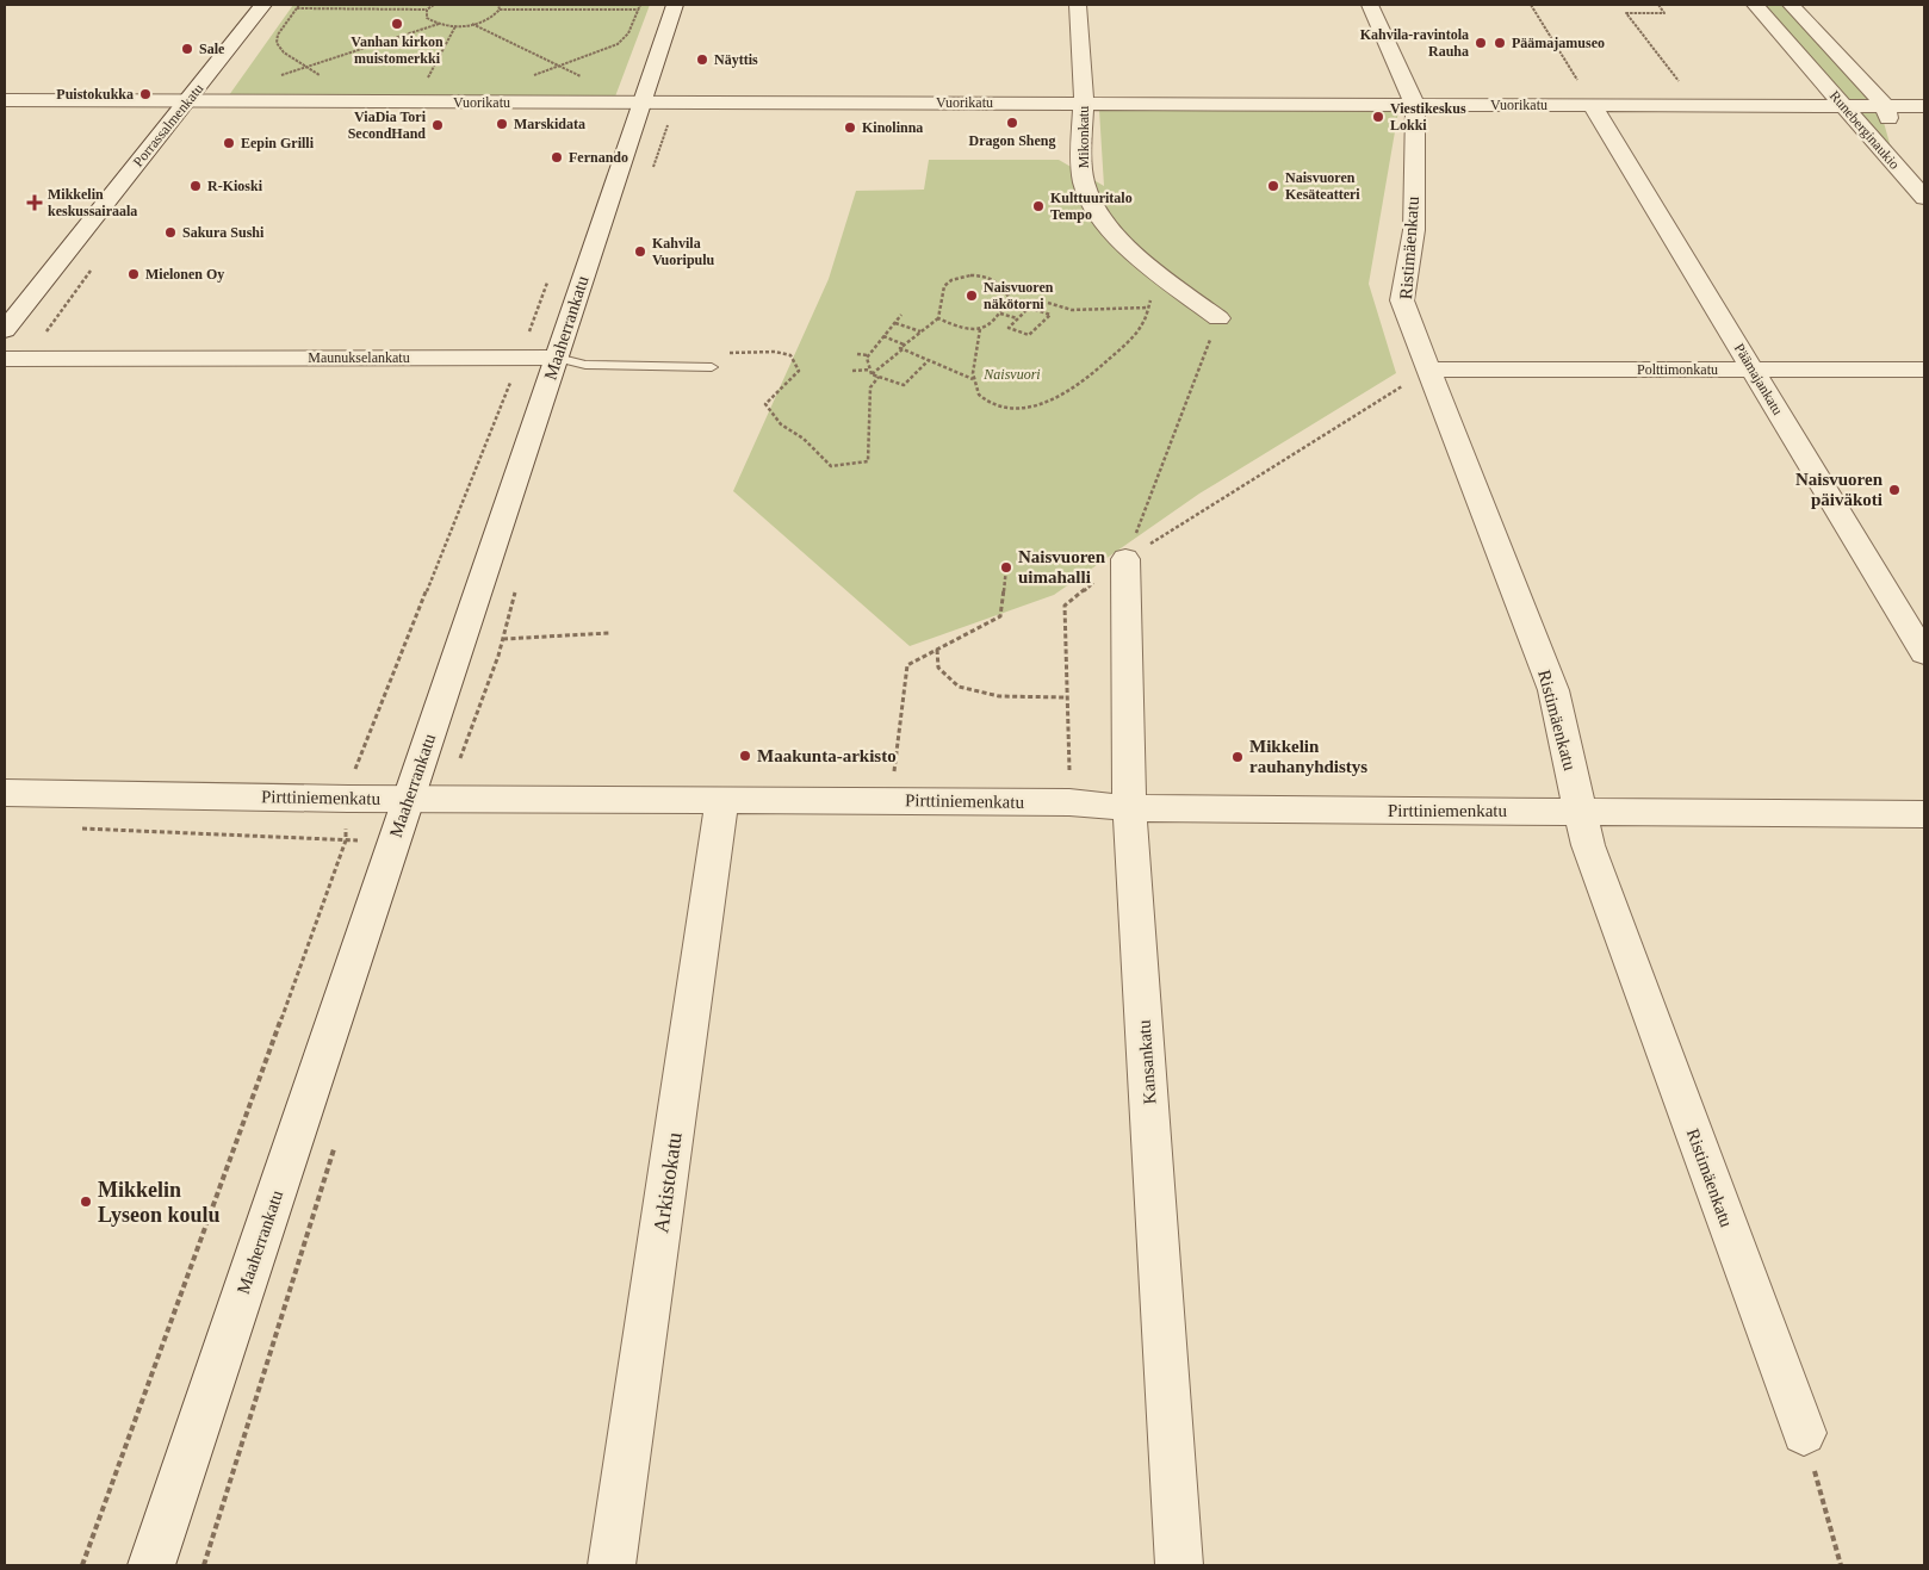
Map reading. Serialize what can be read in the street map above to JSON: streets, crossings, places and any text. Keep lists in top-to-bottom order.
{
  "streets": {
    "street": [
      "Vuorikatu",
      "Porrassalmenkatu",
      "Runeberginaukio",
      "Mikonkatu",
      "Ristimäenkatu",
      "Maaherrankatu",
      "Maunukselankatu",
      "Polttimonkatu",
      "Päämajankatu",
      "Pirttiniemenkatu",
      "Kansankatu",
      "Arkistokatu"
    ]
  },
  "crossings": [
    ["Vuorikatu", "Porrassalmenkatu"],
    ["Vuorikatu", "Runeberginaukio"],
    ["Vuorikatu", "Mikonkatu"],
    ["Vuorikatu", "Ristimäenkatu"],
    ["Vuorikatu", "Maaherrankatu"],
    ["Vuorikatu", "Päämajankatu"],
    ["Ristimäenkatu", "Polttimonkatu"],
    ["Ristimäenkatu", "Pirttiniemenkatu"],
    ["Maaherrankatu", "Maunukselankatu"],
    ["Maaherrankatu", "Pirttiniemenkatu"],
    ["Polttimonkatu", "Päämajankatu"],
    ["Pirttiniemenkatu", "Kansankatu"],
    ["Pirttiniemenkatu", "Arkistokatu"]
  ],
  "parks": ["Naisvuori"],
  "places": {
    "other": [
      "Vanhan kirkon muistomerkki",
      "Kahvila-ravintola Rauha",
      "Päämajamuseo",
      "Sale",
      "Näyttis",
      "Puistokukka",
      "Viestikeskus Lokki",
      "Dragon Sheng",
      "Marskidata",
      "ViaDia Tori SecondHand",
      "Kinolinna",
      "Eepin Grilli",
      "Fernando",
      "R-Kioski",
      "Naisvuoren Kesäteatteri",
      "Kulttuuritalo Tempo",
      "Sakura Sushi",
      "Kahvila Vuoripulu",
      "Mielonen Oy",
      "Naisvuoren näkötorni",
      "Naisvuoren päiväkoti",
      "Naisvuoren uimahalli",
      "Maakunta-arkisto",
      "Mikkelin rauhanyhdistys",
      "Mikkelin Lyseon koulu"
    ],
    "health": ["Mikkelin keskussairaala"]
  }
}
